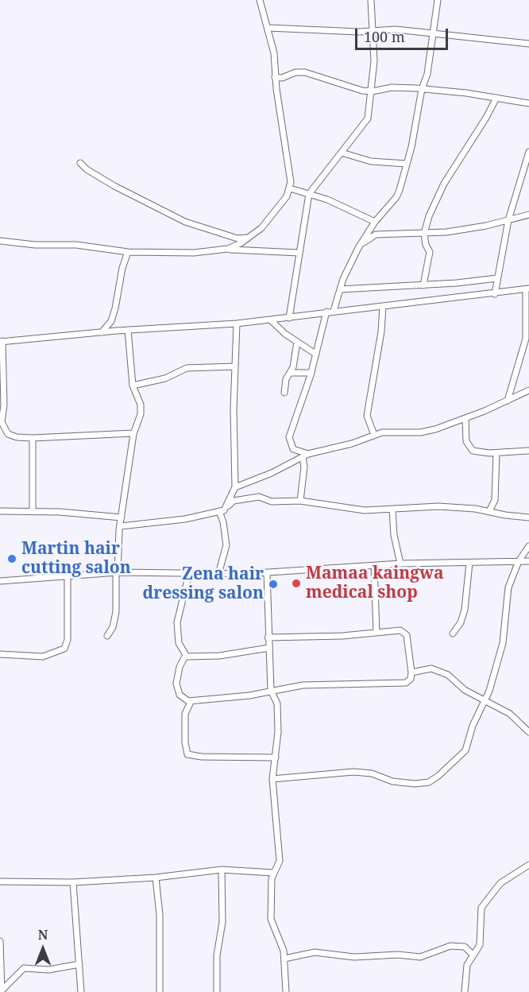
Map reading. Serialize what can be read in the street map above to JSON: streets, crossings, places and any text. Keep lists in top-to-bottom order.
{
  "places": ["Martin hair cutting salon", "Mamaa kaingwa medical shop", "Zena hair dressing salon"],
  "scale_bar": "100 m",
  "north": "top"
}
